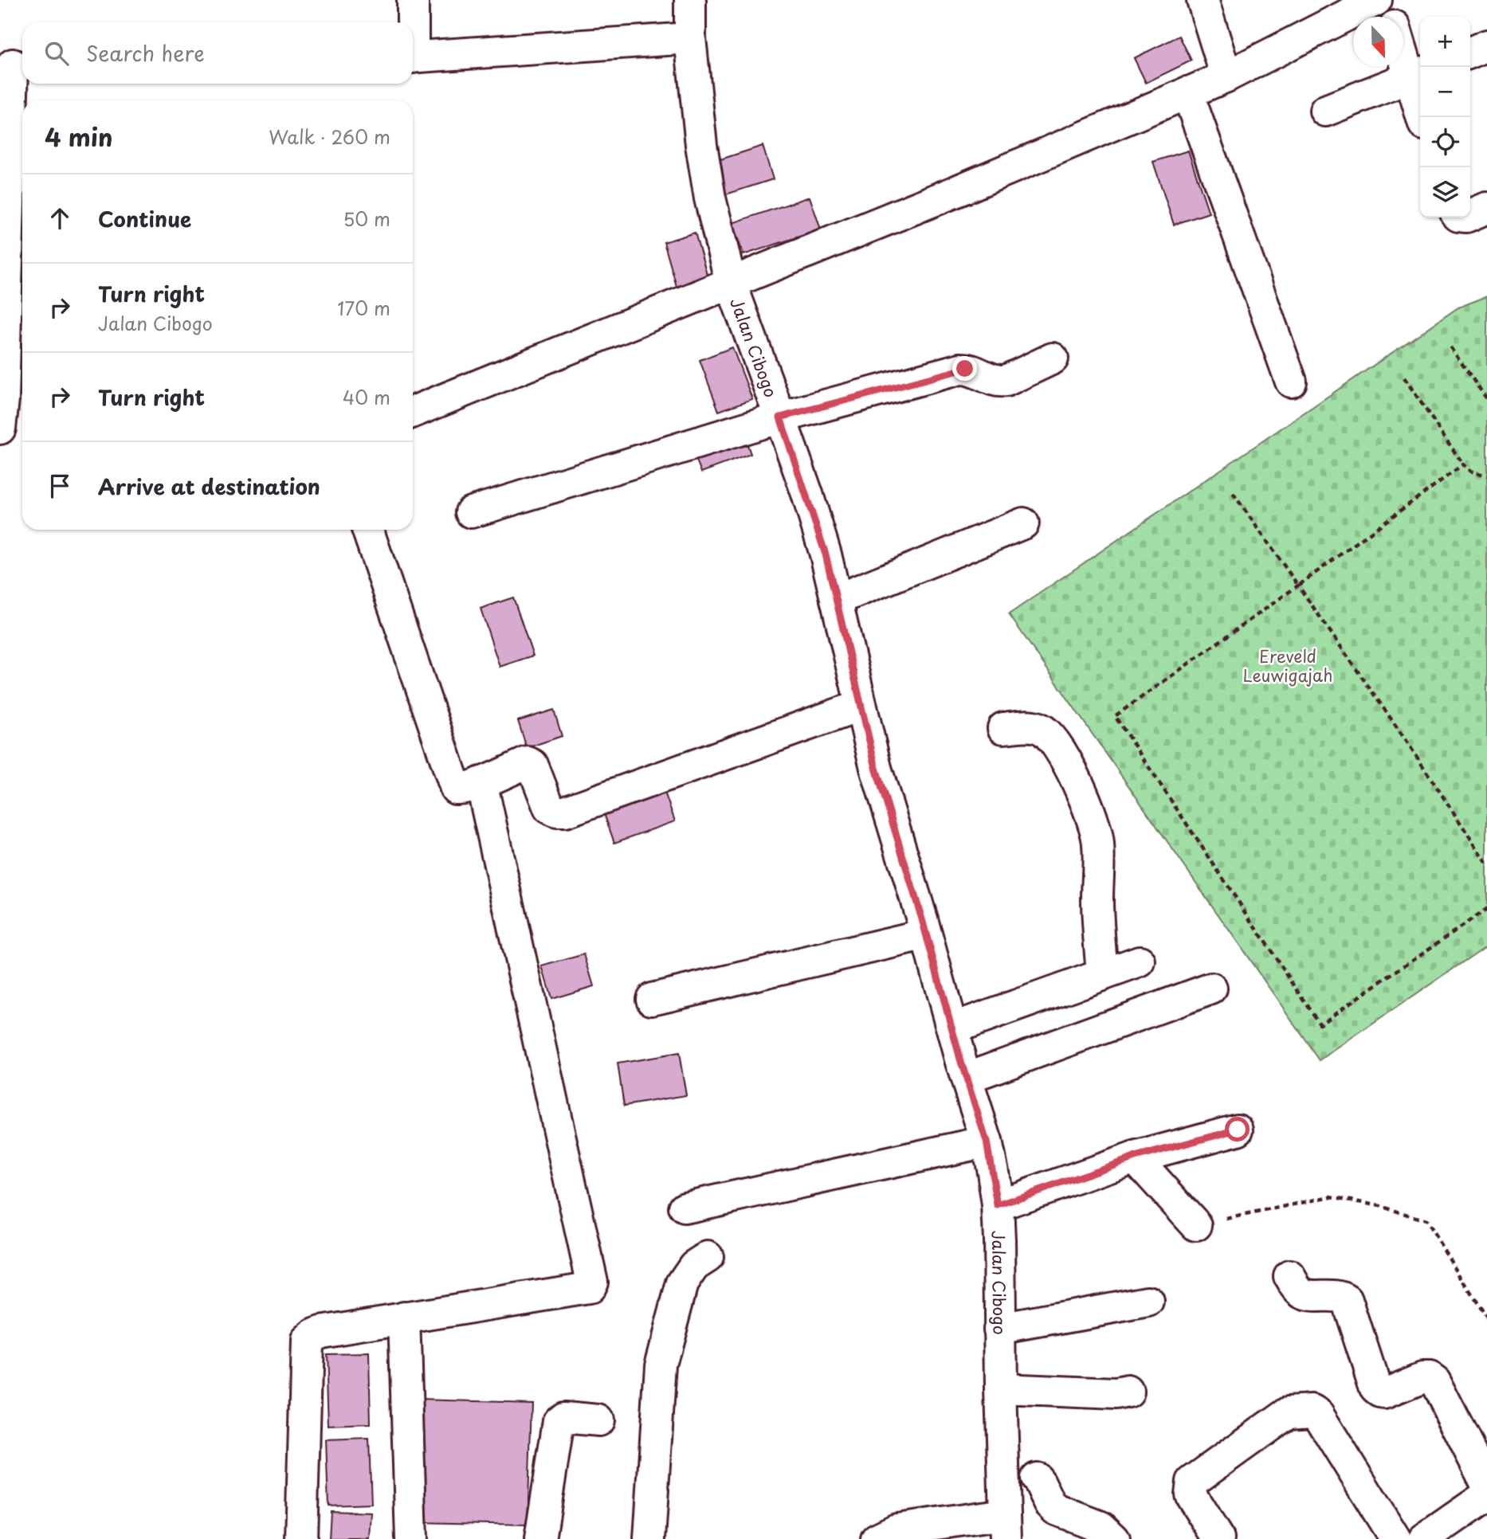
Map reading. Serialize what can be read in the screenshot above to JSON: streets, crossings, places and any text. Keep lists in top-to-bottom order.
{
  "streets": {
    "street": ["Jalan Cibogo"]
  },
  "parks": ["Ereveld Leuwigajah"],
  "north": "bottom",
  "page": {
    "map_buttons": ["+", "−"],
    "search": "Search here",
    "heading": ["4 min", "Walk · 260 m"],
    "list": [
      ["Continue", "50 m"],
      ["Turn right", "Jalan Cibogo", "170 m"],
      ["Turn right", "40 m"],
      "Arrive at destination"
    ]
  }
}
